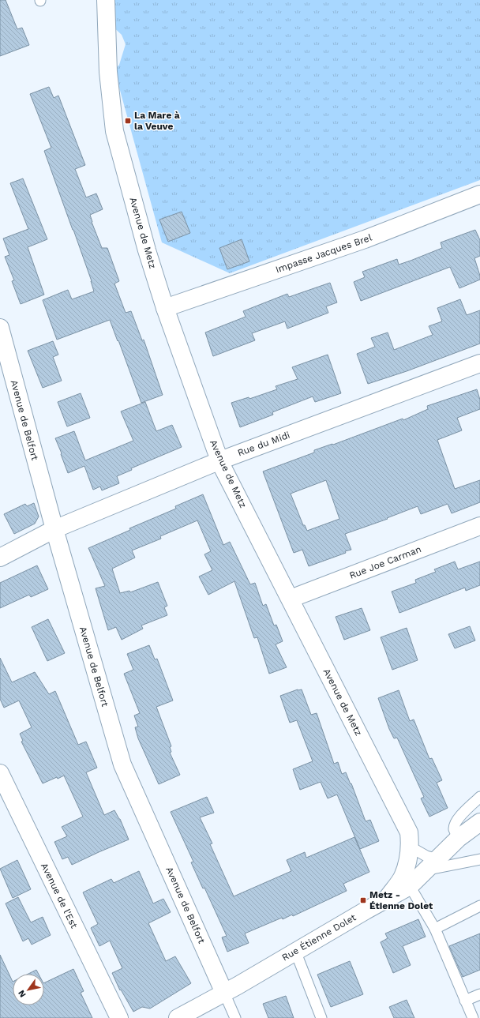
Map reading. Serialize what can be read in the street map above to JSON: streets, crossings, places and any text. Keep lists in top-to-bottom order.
{
  "streets": {
    "street": [
      "Avenue de Metz",
      "Impasse Jacques Brel",
      "Avenue de Belfort",
      "Rue du Midi",
      "Rue Joe Carman",
      "Avenue de l'Est",
      "Rue Étienne Dolet"
    ]
  },
  "crossings": [
    ["Avenue de Metz", "Impasse Jacques Brel"],
    ["Avenue de Metz", "Rue du Midi"],
    ["Avenue de Metz", "Rue Joe Carman"],
    ["Avenue de Metz", "Rue Étienne Dolet"],
    ["Avenue de Belfort", "Rue du Midi"],
    ["Avenue de Belfort", "Rue Étienne Dolet"]
  ],
  "places": {
    "transit": ["La Mare à la Veuve", "Metz - Étienne Dolet"]
  },
  "north": "bottom left"
}
